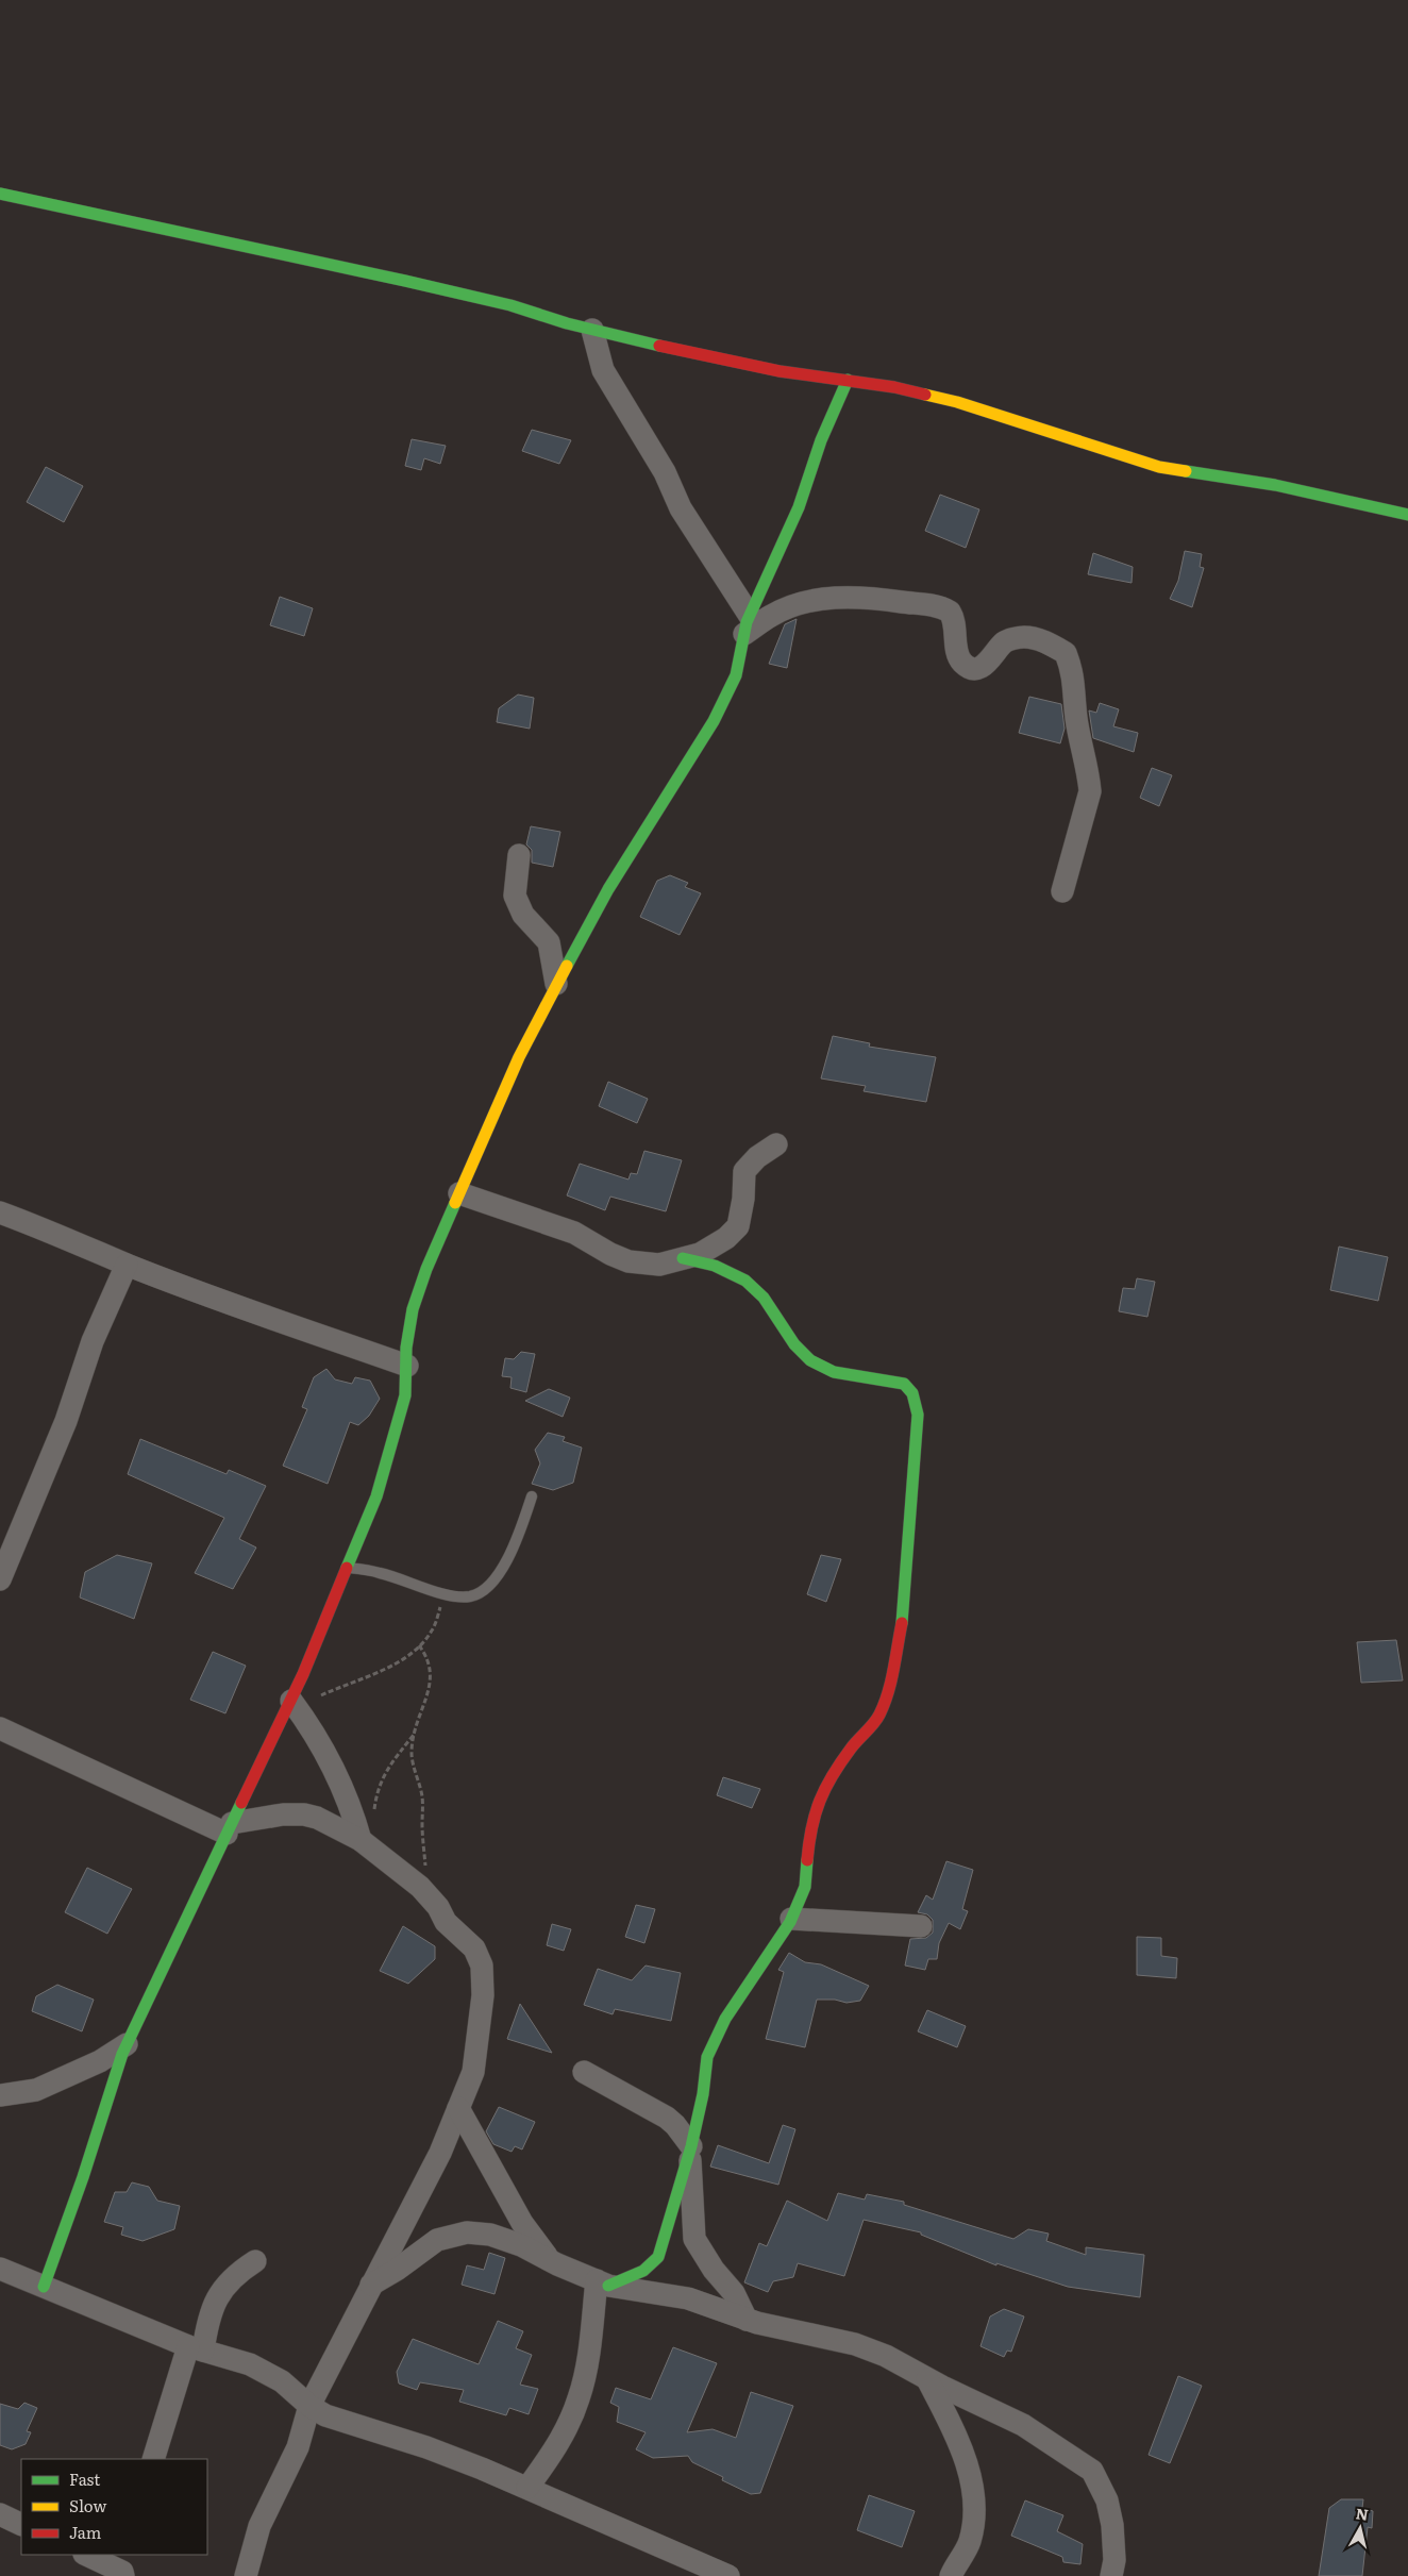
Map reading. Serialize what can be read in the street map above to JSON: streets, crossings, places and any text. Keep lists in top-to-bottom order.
{
  "legend": ["Fast", "Slow", "Jam"],
  "north": "top"
}
